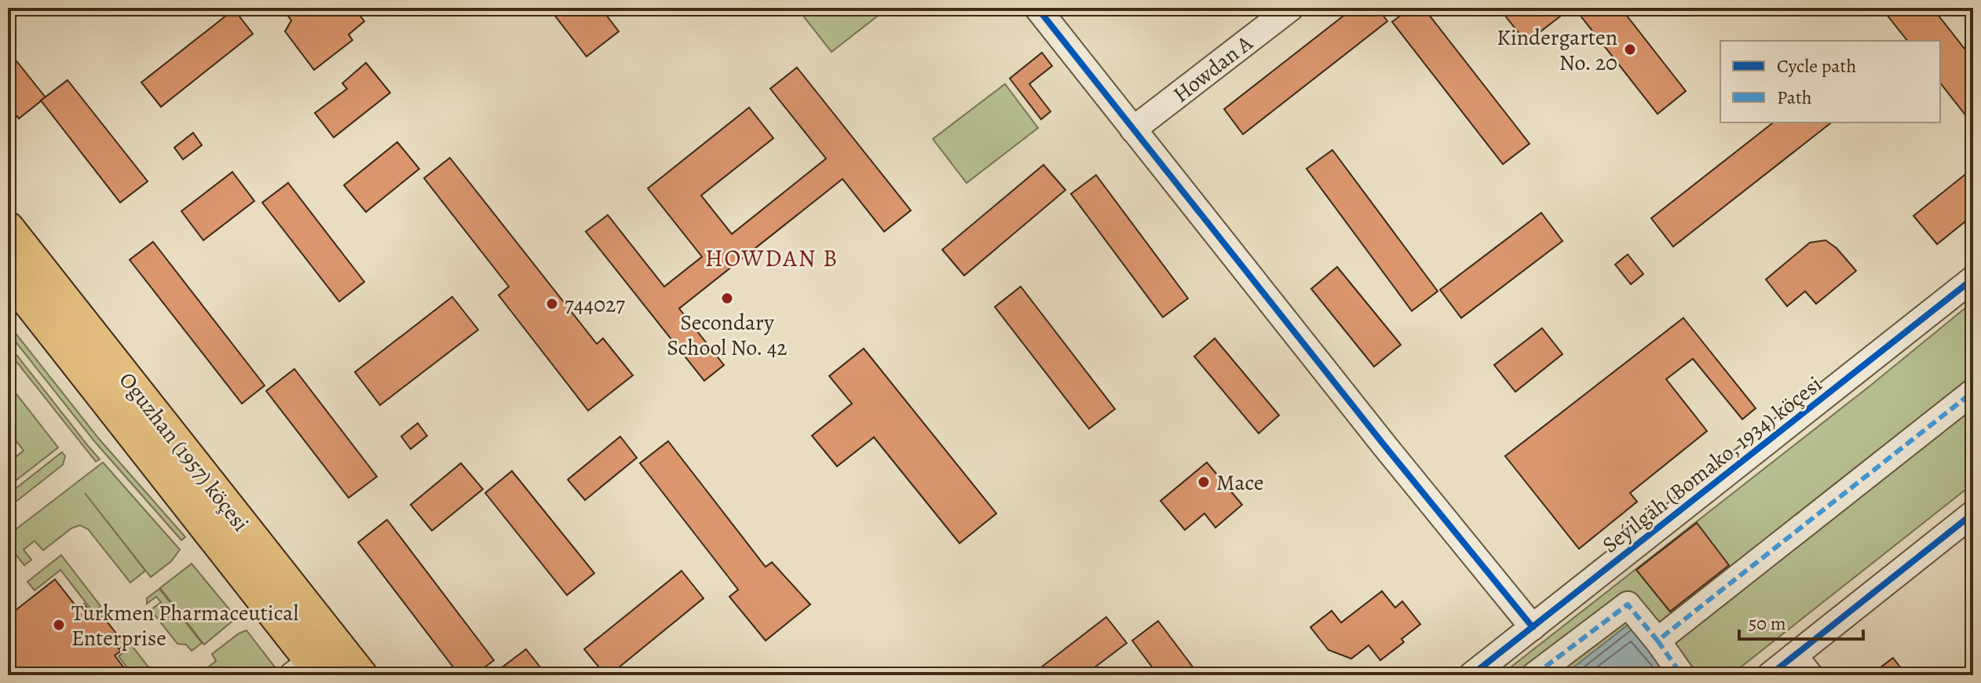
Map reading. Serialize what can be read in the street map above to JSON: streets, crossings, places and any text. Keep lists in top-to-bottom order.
{
  "streets": {
    "main road": ["Oguzhan (1957) köçesi"],
    "street": ["Howdan A", "Seýilgäh (Bomako, 1934) köçesi"]
  },
  "districts": ["HOWDAN B"],
  "places": [
    "Kindergarten No. 20",
    "Secondary School No. 42",
    "744027",
    "Mace",
    "Turkmen Pharmaceutical Enterprise"
  ],
  "legend": ["Cycle path", "Path"],
  "scale_bar": "50 m"
}
